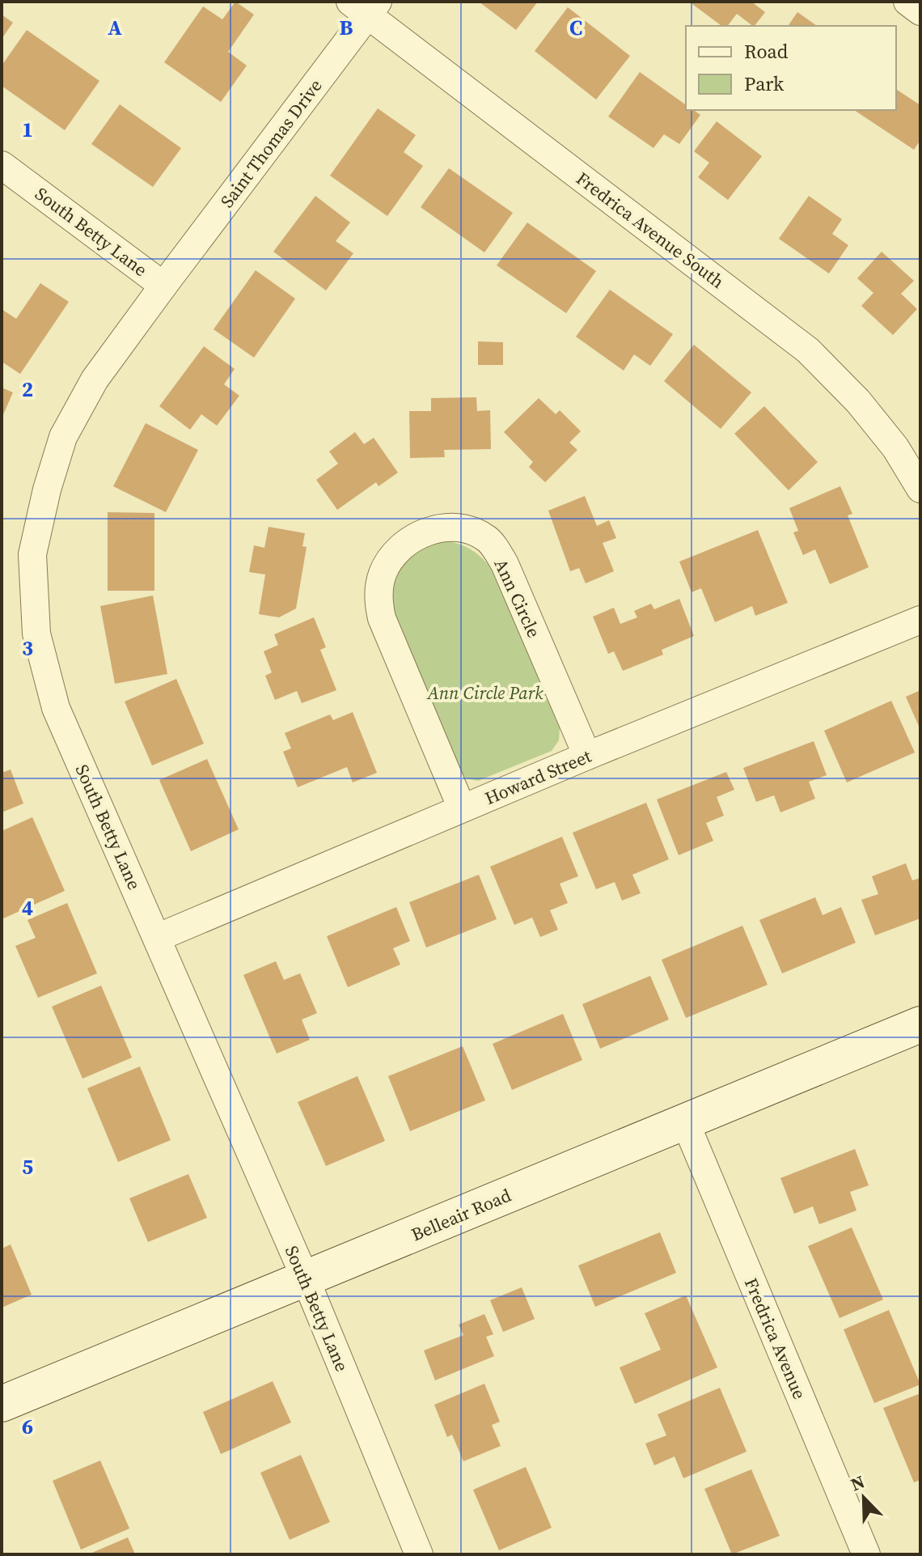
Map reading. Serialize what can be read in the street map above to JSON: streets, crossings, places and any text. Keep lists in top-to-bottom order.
{
  "streets": {
    "main road": ["Belleair Road"],
    "street": [
      "Saint Thomas Drive",
      "Fredrica Avenue South",
      "South Betty Lane",
      "Ann Circle",
      "Howard Street",
      "Fredrica Avenue"
    ]
  },
  "crossings": [
    ["Saint Thomas Drive", "Fredrica Avenue South"],
    ["Saint Thomas Drive", "South Betty Lane"],
    ["South Betty Lane", "Howard Street"],
    ["South Betty Lane", "Belleair Road"],
    ["Ann Circle", "Howard Street"],
    ["Belleair Road", "Fredrica Avenue"]
  ],
  "parks": ["Ann Circle Park"],
  "legend": ["Road", "Park"],
  "north": "top left",
  "grid": {
    "columns": ["A", "B", "C"],
    "rows": [
      "1",
      "2",
      "3",
      "4",
      "5",
      "6"
    ]
  }
}
